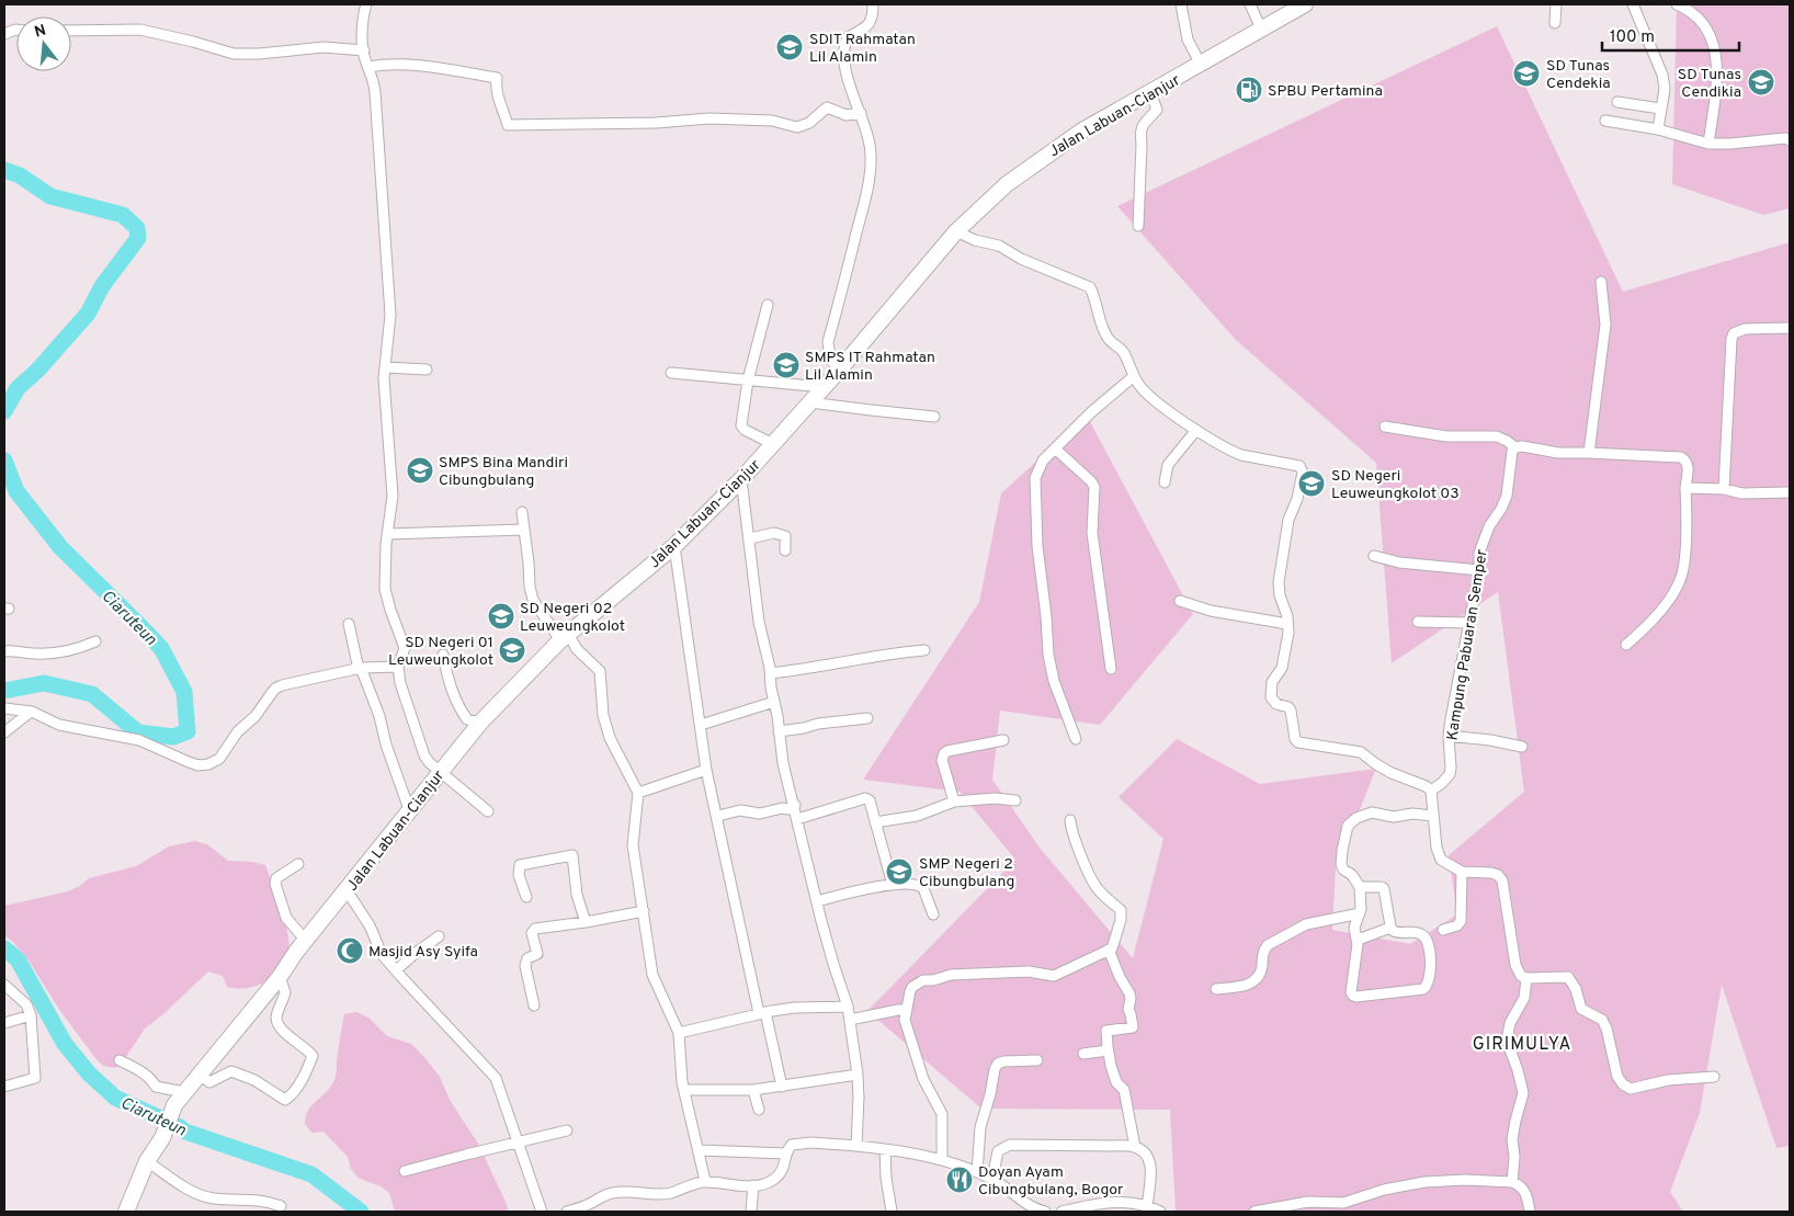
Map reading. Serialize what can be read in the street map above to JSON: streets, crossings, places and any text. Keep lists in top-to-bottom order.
{
  "streets": {
    "highway": ["Jalan Labuan-Cianjur"],
    "street": ["Kampung Pabuaran Semper"]
  },
  "districts": ["GIRIMULYA"],
  "water": ["Ciaruteun"],
  "places": {
    "school or university": [
      "SDIT Rahmatan Lil Alamin",
      "SD Tunas Cendekia",
      "SD Tunas Cendikia",
      "SMPS IT Rahmatan Lil Alamin",
      "SMPS Bina Mandiri Cibungbulang",
      "SD Negeri Leuweungkolot 03",
      "SD Negeri 02 Leuweungkolot",
      "SD Negeri 01 Leuweungkolot",
      "SMP Negeri 2 Cibungbulang"
    ],
    "fuel station": ["SPBU Pertamina"],
    "mosque": ["Masjid Asy Syifa"],
    "restaurant": ["Doyan Ayam Cibungbulang, Bogor"]
  },
  "scale_bar": "100 m",
  "north": "top"
}
